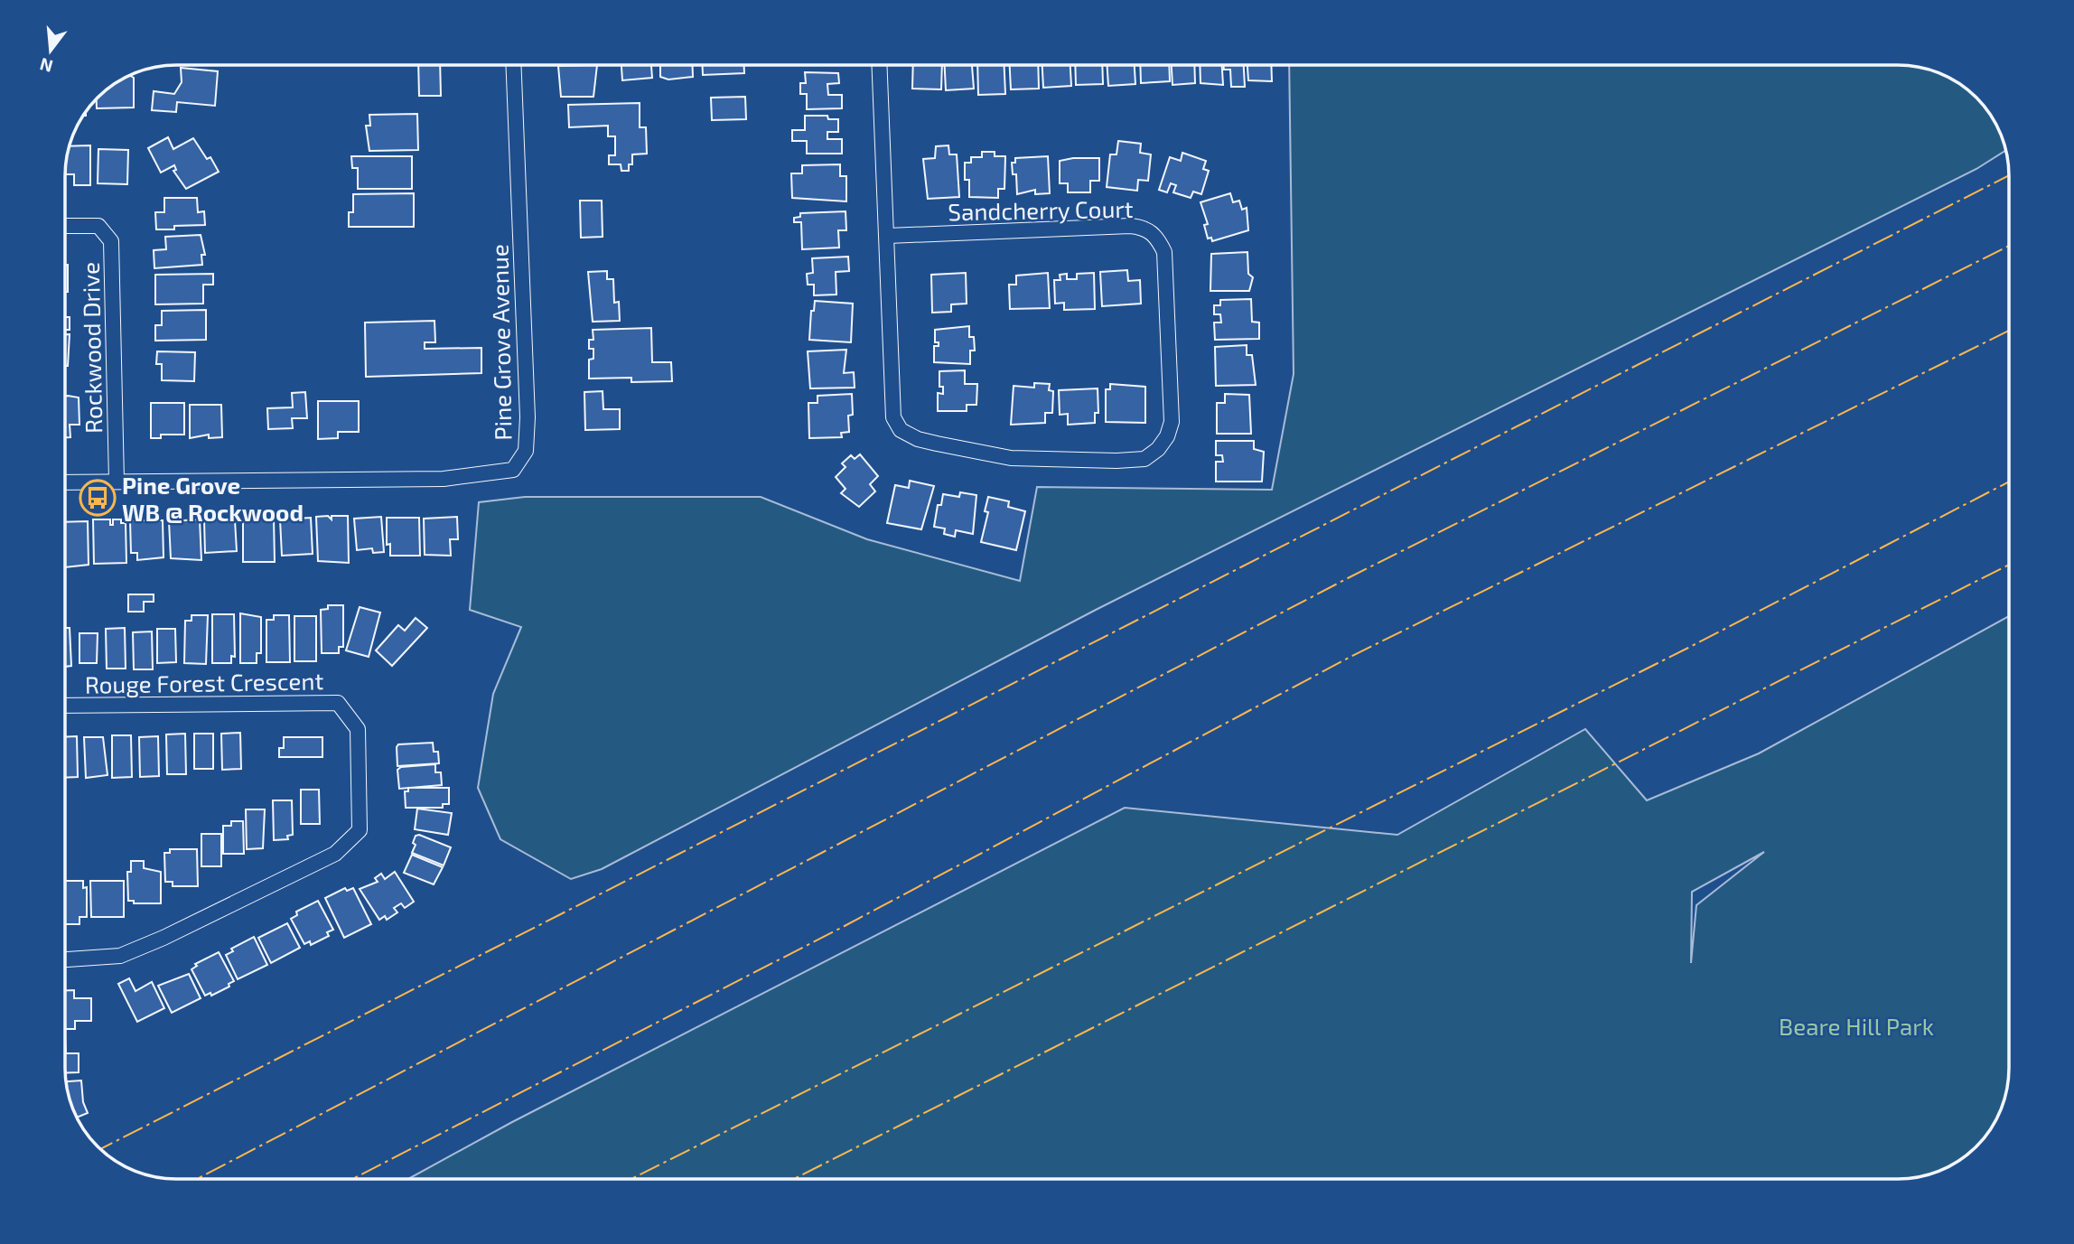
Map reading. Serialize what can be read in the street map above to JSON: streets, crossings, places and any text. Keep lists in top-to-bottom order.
{
  "streets": {
    "street": [
      "Sandcherry Court",
      "Pine Grove Avenue",
      "Rockwood Drive",
      "Rouge Forest Crescent"
    ]
  },
  "crossings": [
    ["Pine Grove Avenue", "Rockwood Drive"]
  ],
  "parks": ["Beare Hill Park"],
  "places": {
    "bus stop": ["Pine Grove WB @ Rockwood"]
  },
  "north": "bottom"
}
